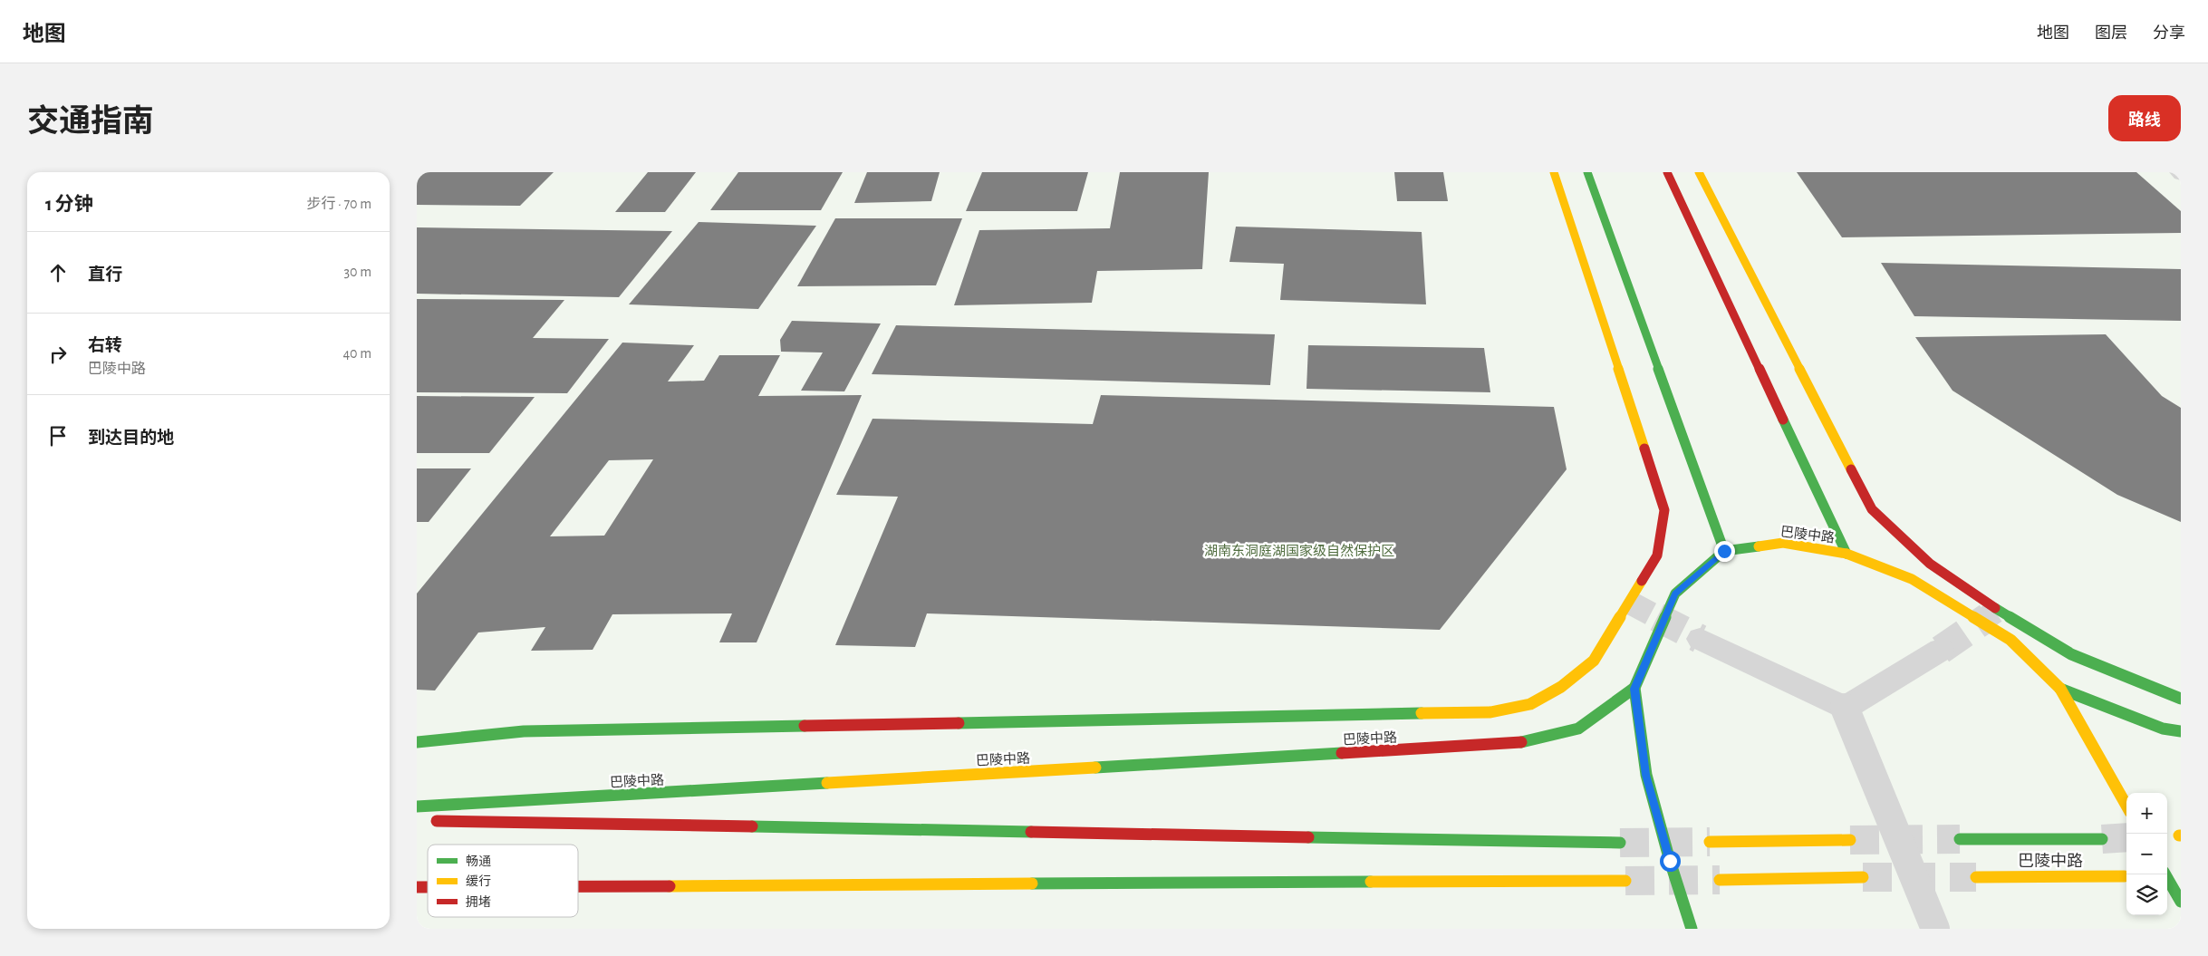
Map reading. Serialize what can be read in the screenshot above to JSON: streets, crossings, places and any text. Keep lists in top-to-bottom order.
{
  "streets": {
    "main road": ["巴陵中路"]
  },
  "parks": ["湖南东洞庭湖国家级自然保护区"],
  "legend": ["畅通", "缓行", "拥堵"],
  "page": {
    "header": "地图",
    "nav": ["地图", "图层", "分享"],
    "title": "交通指南",
    "buttons": "路线",
    "heading": ["1 分钟", "步行 · 70 m"],
    "list": [
      ["直行", "30 m"],
      ["右转", "巴陵中路", "40 m"],
      "到达目的地"
    ],
    "map_buttons": ["+", "−"]
  }
}
